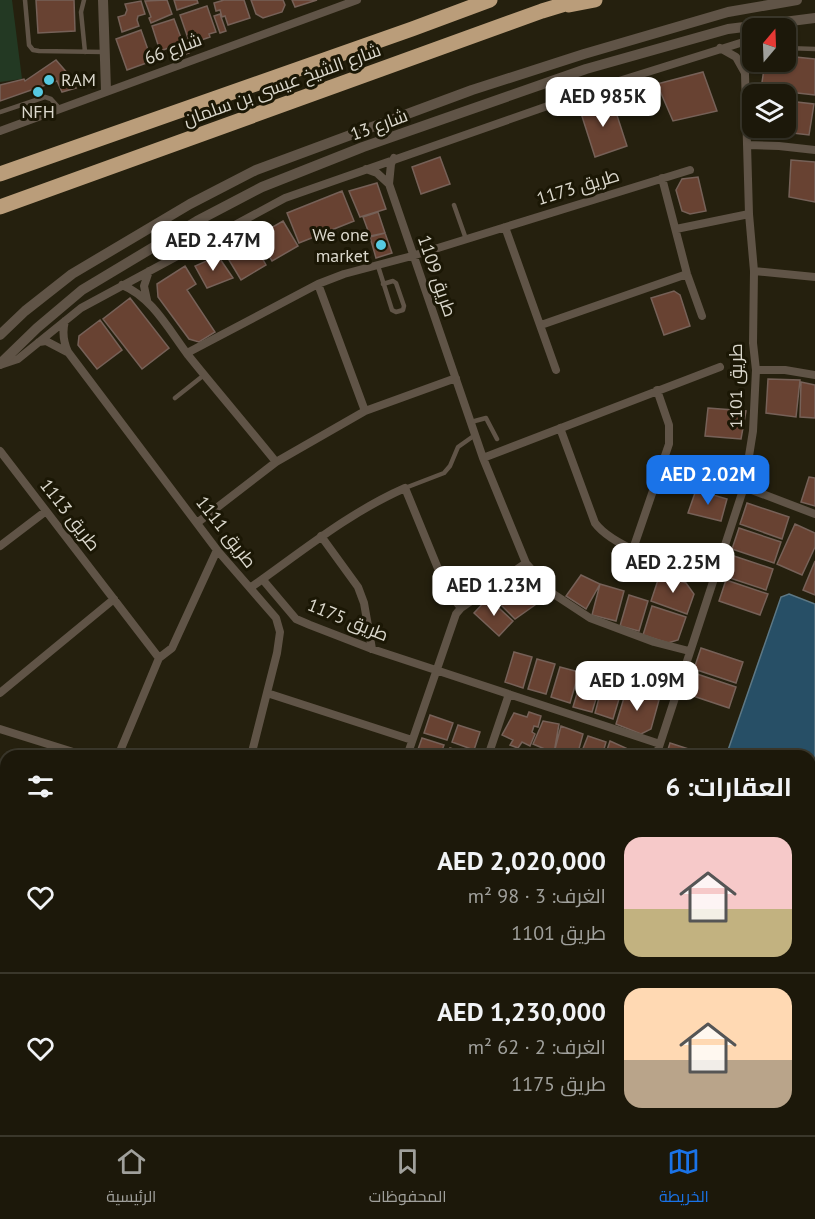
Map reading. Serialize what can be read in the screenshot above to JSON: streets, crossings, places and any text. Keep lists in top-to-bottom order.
{
  "streets": {
    "highway": ["شارع الشيخ عيسى بن سلمان"],
    "street": [
      "شارع 66",
      "شارع 13",
      "طريق 1173",
      "طريق 1109",
      "طريق 1101",
      "طريق 1113",
      "طريق 1111",
      "طريق 1175"
    ]
  },
  "crossings": [
    ["طريق 1173", "طريق 1109"],
    ["طريق 1109", "طريق 1101"],
    ["طريق 1101", "طريق 1175"]
  ],
  "places": ["RAM", "NFH", "We one market"],
  "north": "top",
  "page": {
    "price": [
      "AED 985K",
      "AED 2.47M",
      "AED 2.02M",
      "AED 2.25M",
      "AED 1.23M",
      "AED 1.09M"
    ],
    "heading": "العقارات: 6",
    "list": [
      {
        "name": "AED 2,020,000",
        "note": "الغرف: 3 · 98 m² · طريق 1101"
      },
      {
        "name": "AED 1,230,000",
        "note": "الغرف: 2 · 62 m² · طريق 1175"
      }
    ],
    "tabs": ["الخريطة", "المحفوظات", "الرئيسية"]
  }
}
